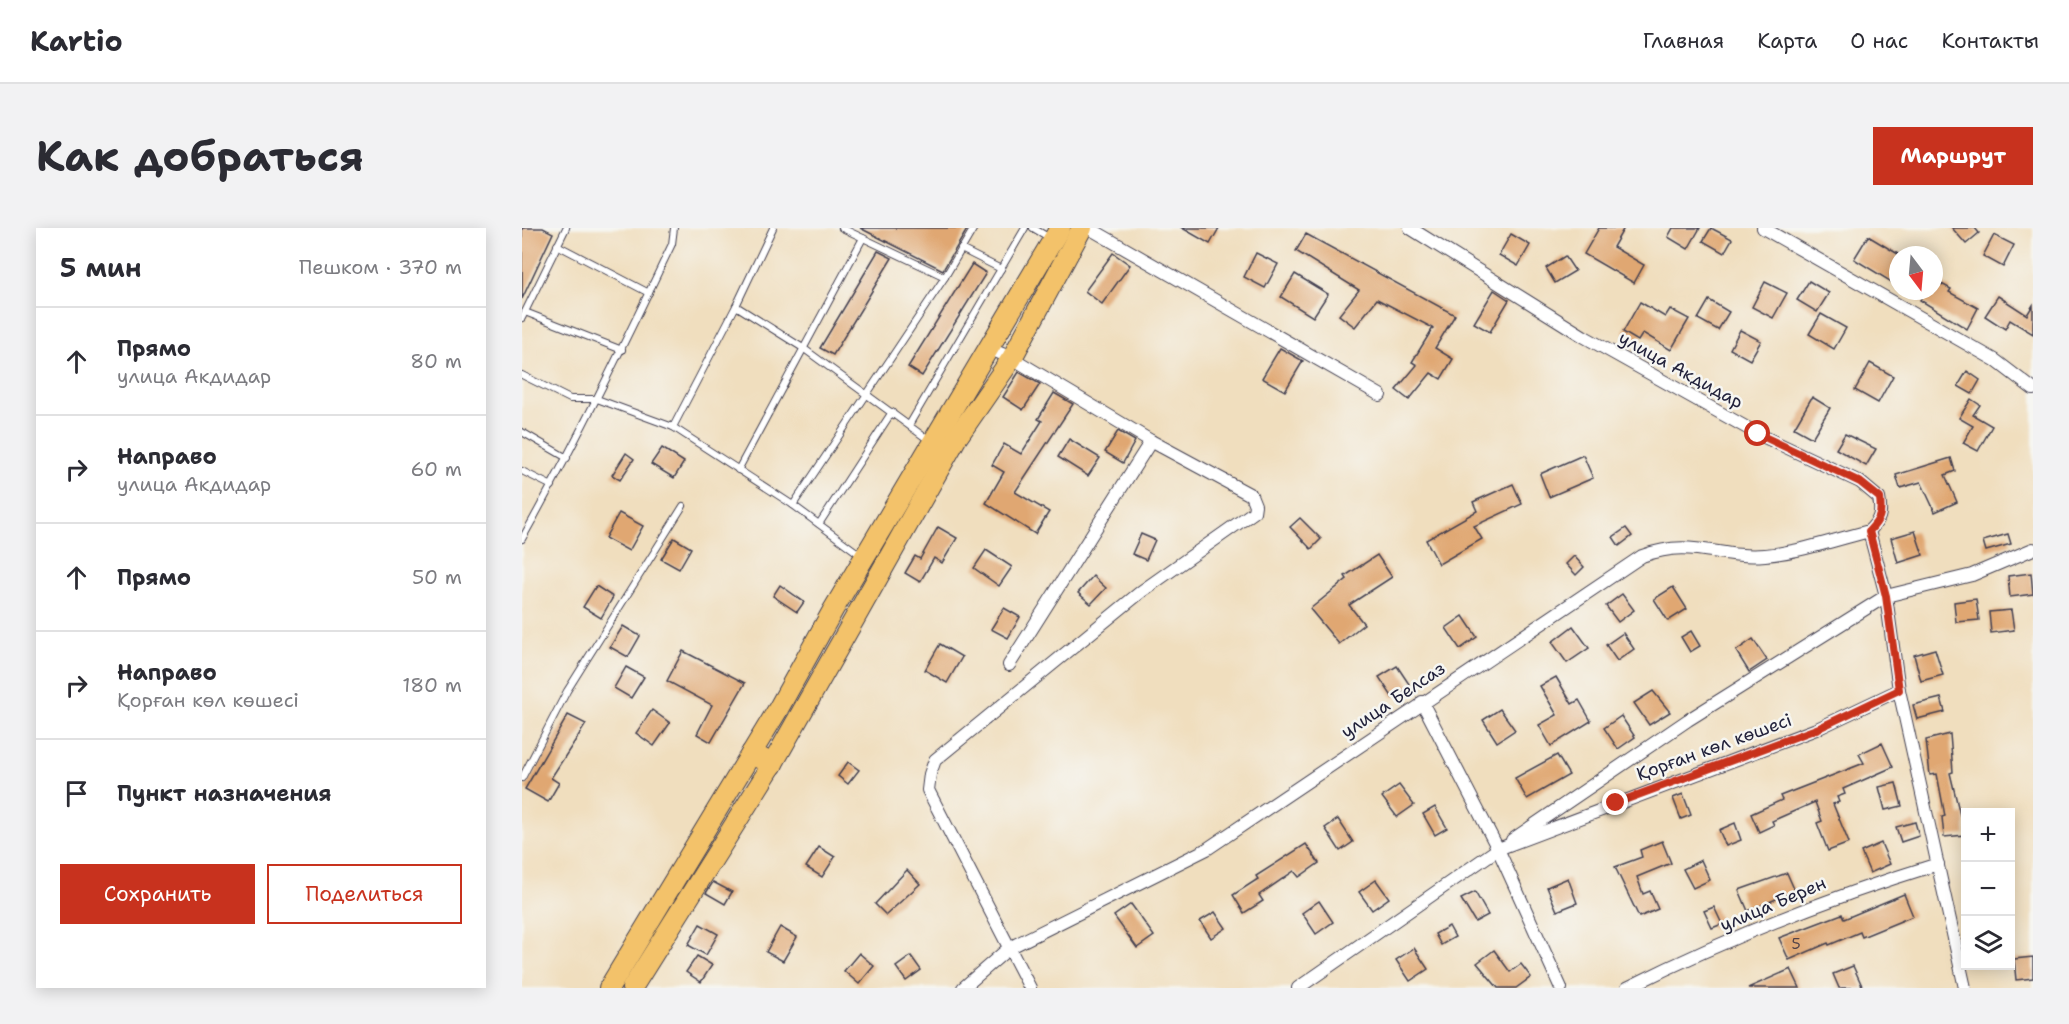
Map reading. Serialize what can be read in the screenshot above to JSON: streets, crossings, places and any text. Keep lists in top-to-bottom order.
{
  "streets": {
    "street": [
      "улица Акдидар",
      "улица Белсаз",
      "Қорған көл көшесі",
      "улица Берен"
    ]
  },
  "crossings": [
    ["улица Акдидар", "улица Белсаз"]
  ],
  "house_numbers": ["5"],
  "north": "bottom",
  "page": {
    "header": "Kartio",
    "nav": [
      "Главная",
      "Карта",
      "О нас",
      "Контакты"
    ],
    "buttons": [
      "Маршрут",
      ["Сохранить", "Поделиться"]
    ],
    "title": "Как добраться",
    "heading": ["5 мин", "Пешком · 370 m"],
    "list": [
      ["Прямо", "улица Акдидар", "80 m"],
      ["Направо", "улица Акдидар", "60 m"],
      ["Прямо", "50 m"],
      ["Направо", "Қорған көл көшесі", "180 m"],
      "Пункт назначения"
    ],
    "map_buttons": ["+", "−"]
  }
}
